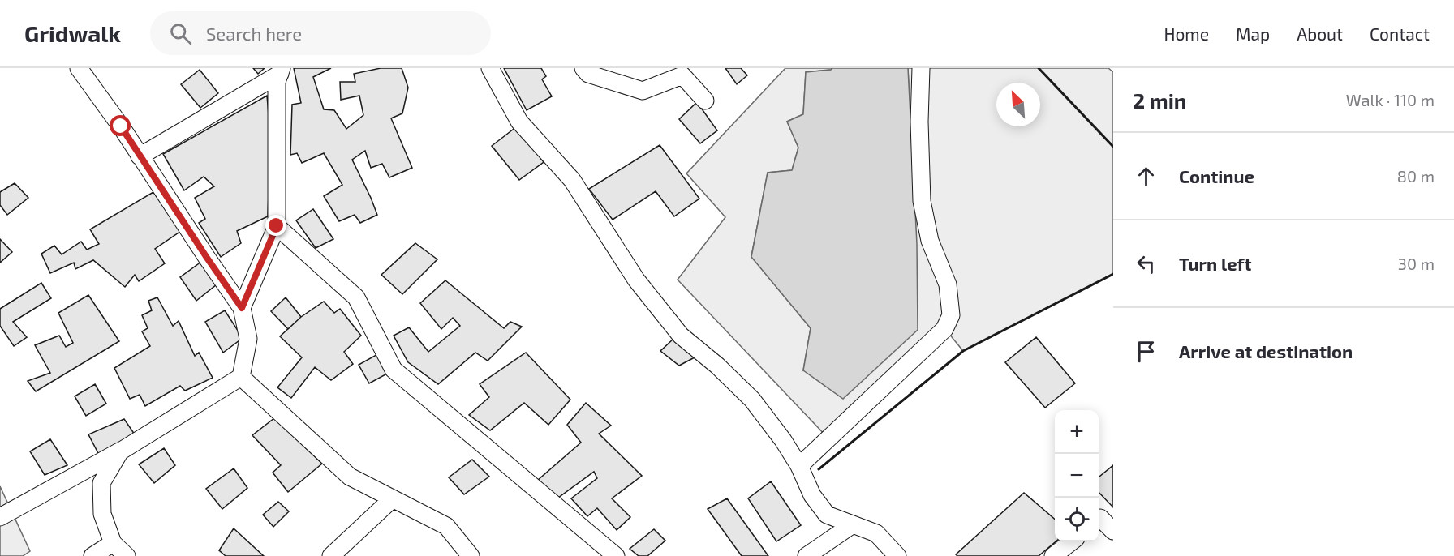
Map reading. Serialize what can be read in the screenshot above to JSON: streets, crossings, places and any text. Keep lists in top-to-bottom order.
{
  "north": "top left",
  "page": {
    "header": "Gridwalk",
    "search": "Search here",
    "nav": [
      "Home",
      "Map",
      "About",
      "Contact"
    ],
    "heading": ["2 min", "Walk · 110 m"],
    "list": [
      ["Continue", "80 m"],
      ["Turn left", "30 m"],
      "Arrive at destination"
    ],
    "map_buttons": ["+", "−"]
  }
}
